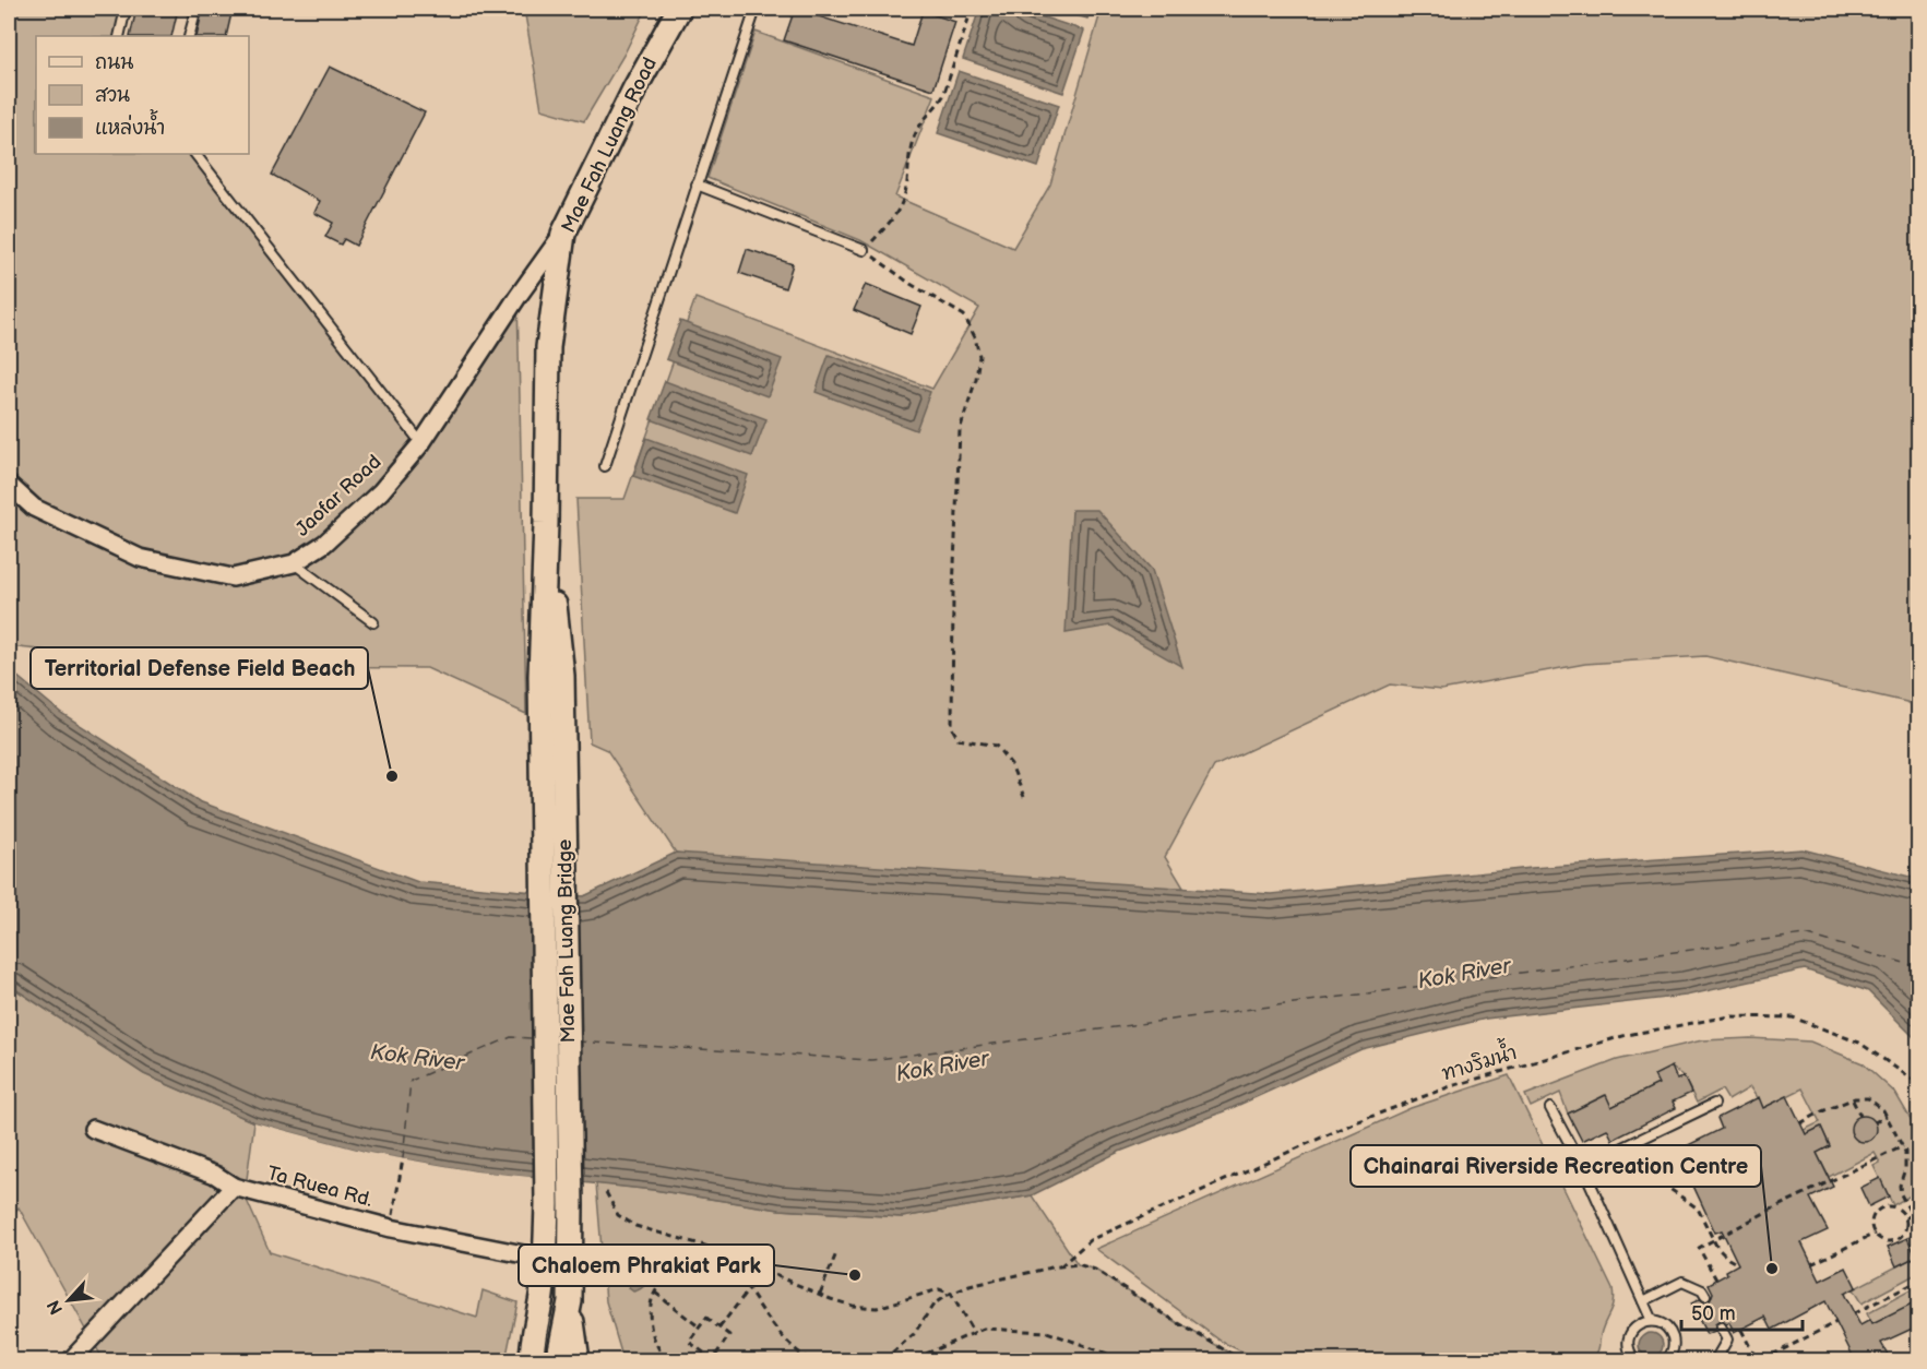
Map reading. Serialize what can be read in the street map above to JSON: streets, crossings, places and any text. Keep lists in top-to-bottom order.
{
  "streets": {
    "street": [
      "Mae Fah Luang Road",
      "Jaofar Road",
      "Mae Fah Luang Bridge",
      "Ta Ruea Rd."
    ],
    "path": ["ทางริมน้ำ"]
  },
  "crossings": [
    ["Mae Fah Luang Road", "Jaofar Road"],
    ["Mae Fah Luang Road", "Mae Fah Luang Bridge"],
    ["Mae Fah Luang Bridge", "Ta Ruea Rd."]
  ],
  "water": ["Kok River"],
  "places": ["Territorial Defense Field Beach", "Chainarai Riverside Recreation Centre", "Chaloem Phrakiat Park"],
  "legend": ["ถนน", "สวน", "แหล่งน้ำ"],
  "scale_bar": "50 m",
  "north": "bottom left"
}
